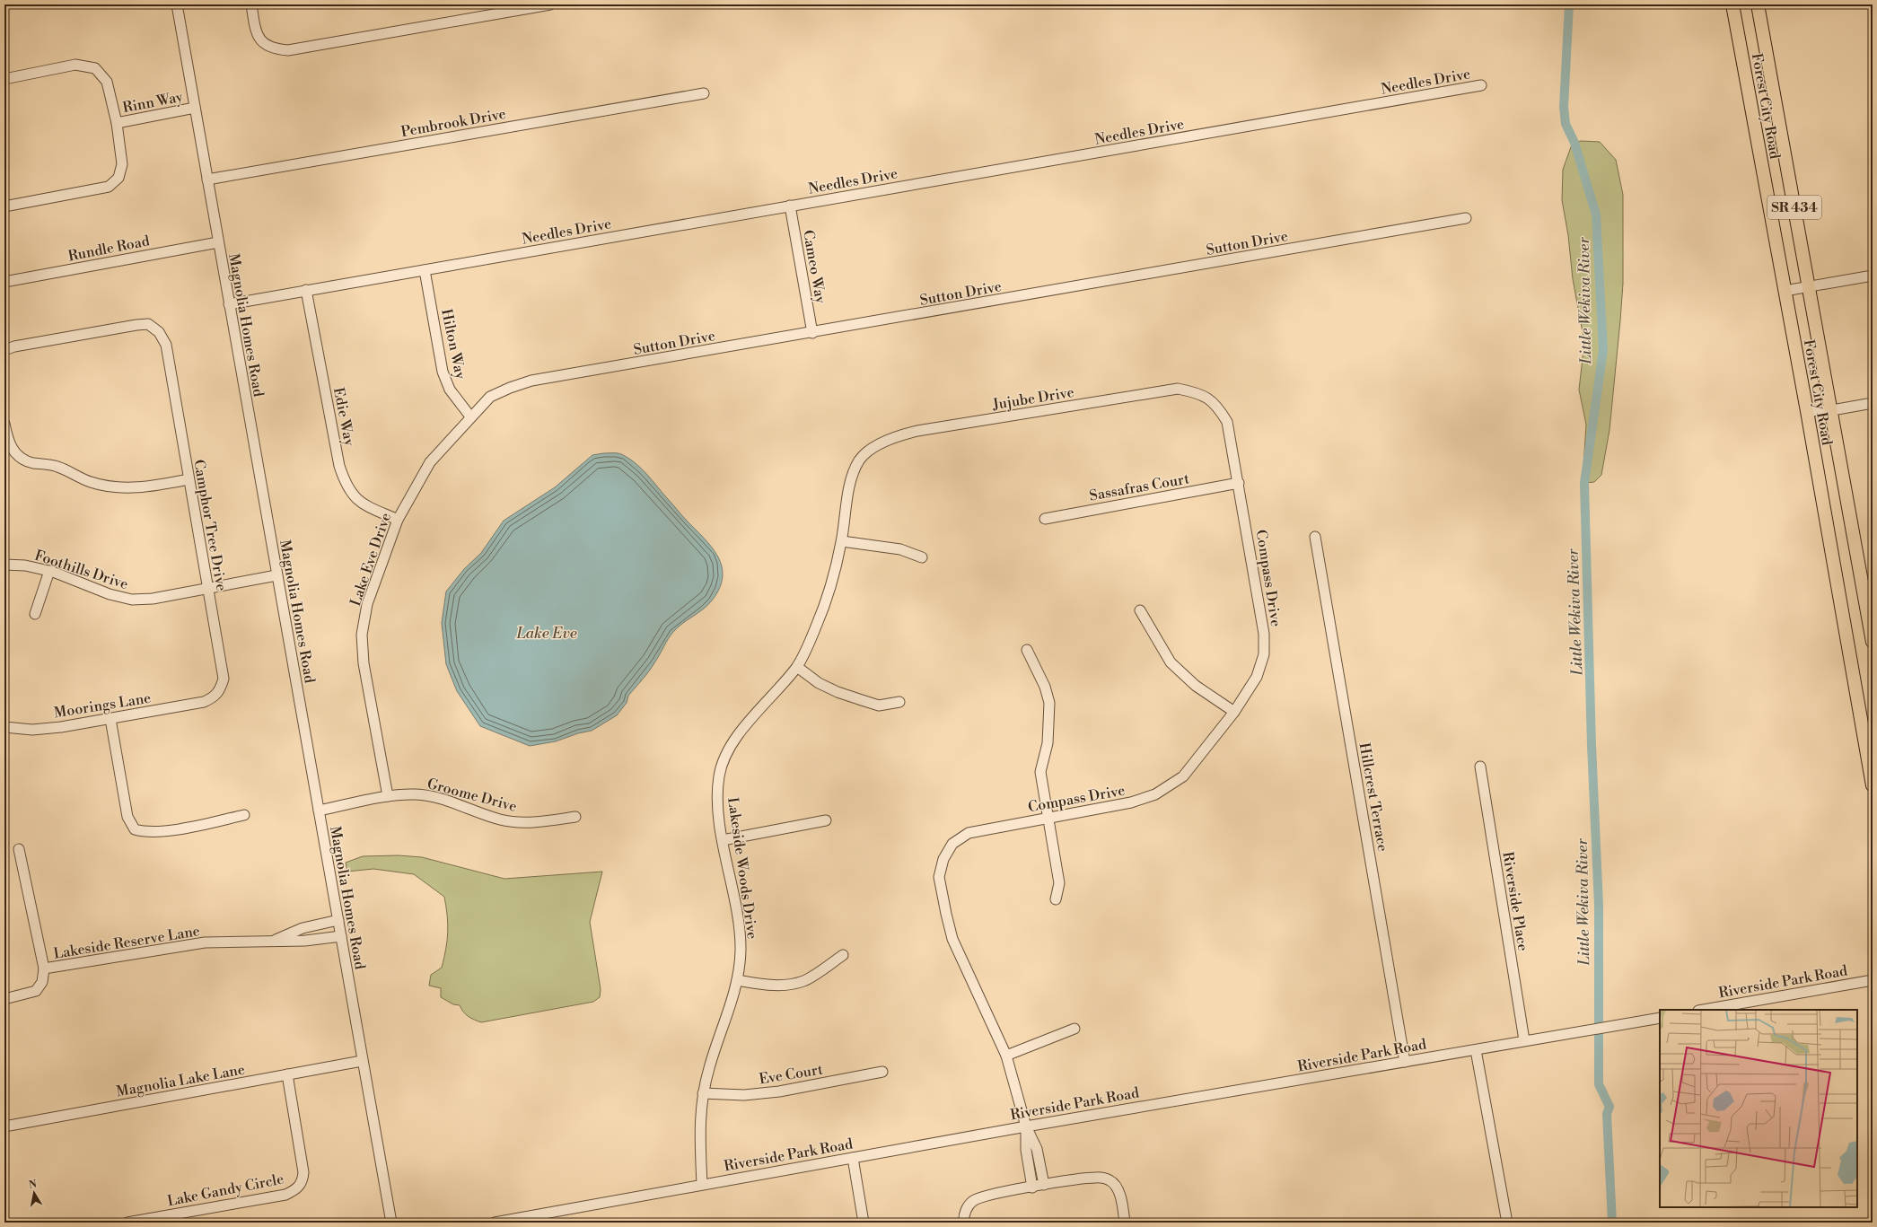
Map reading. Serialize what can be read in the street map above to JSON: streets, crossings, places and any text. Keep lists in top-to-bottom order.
{
  "streets": {
    "main road": ["Forest City Road", "SR 434"],
    "street": [
      "Needles Drive",
      "Rinn Way",
      "Pembrook Drive",
      "Sutton Drive",
      "Rundle Road",
      "Cameo Way",
      "Magnolia Homes Road",
      "Hilton Way",
      "Jujube Drive",
      "Edie Way",
      "Sassafras Court",
      "Camphor Tree Drive",
      "Lake Eve Drive",
      "Foothills Drive",
      "Compass Drive",
      "Moorings Lane",
      "Groome Drive",
      "Hillcrest Terrace",
      "Lakeside Woods Drive",
      "Riverside Place",
      "Lakeside Reserve Lane",
      "Riverside Park Road",
      "Eve Court",
      "Magnolia Lake Lane",
      "Lake Gandy Circle"
    ]
  },
  "crossings": [
    ["Needles Drive", "Cameo Way"],
    ["Needles Drive", "Magnolia Homes Road"],
    ["Needles Drive", "Hilton Way"],
    ["Needles Drive", "Edie Way"],
    ["Rinn Way", "Magnolia Homes Road"],
    ["Pembrook Drive", "Magnolia Homes Road"],
    ["Sutton Drive", "Cameo Way"],
    ["Sutton Drive", "Hilton Way"],
    ["Sutton Drive", "Lake Eve Drive"],
    ["Rundle Road", "Magnolia Homes Road"],
    ["Magnolia Homes Road", "Foothills Drive"],
    ["Magnolia Homes Road", "Groome Drive"],
    ["Magnolia Homes Road", "Lakeside Reserve Lane"],
    ["Magnolia Homes Road", "Magnolia Lake Lane"],
    ["Hilton Way", "Lake Eve Drive"],
    ["Jujube Drive", "Sassafras Court"],
    ["Jujube Drive", "Compass Drive"],
    ["Jujube Drive", "Lakeside Woods Drive"],
    ["Edie Way", "Lake Eve Drive"],
    ["Sassafras Court", "Compass Drive"],
    ["Camphor Tree Drive", "Foothills Drive"],
    ["Camphor Tree Drive", "Moorings Lane"],
    ["Lake Eve Drive", "Groome Drive"],
    ["Compass Drive", "Riverside Park Road"],
    ["Hillcrest Terrace", "Riverside Park Road"],
    ["Lakeside Woods Drive", "Riverside Park Road"],
    ["Lakeside Woods Drive", "Eve Court"],
    ["Riverside Place", "Riverside Park Road"],
    ["Magnolia Lake Lane", "Lake Gandy Circle"]
  ],
  "water": ["Little Wekiva River", "Lake Eve"],
  "north": "top"
}
